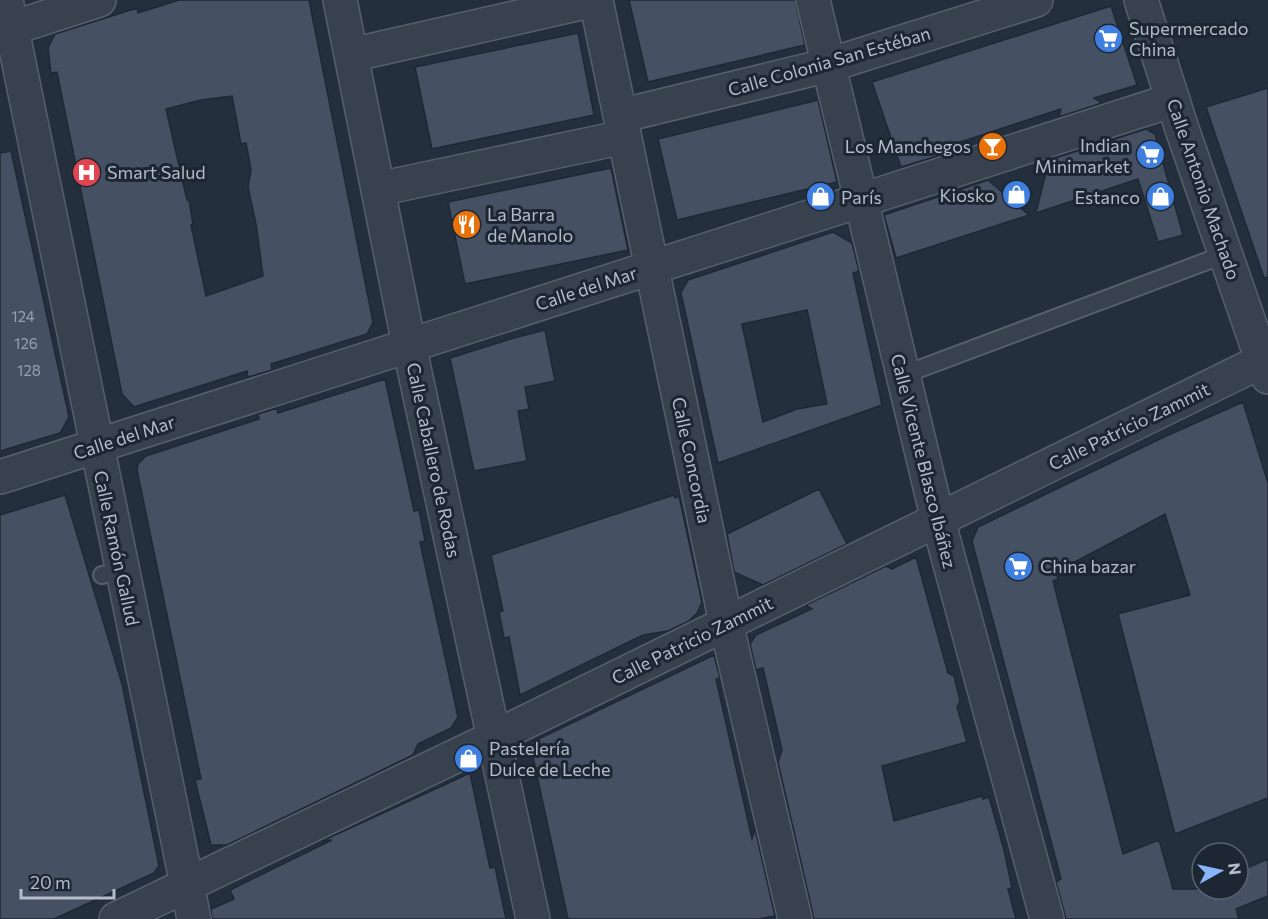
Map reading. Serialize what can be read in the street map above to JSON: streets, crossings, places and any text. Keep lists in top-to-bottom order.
{
  "streets": {
    "street": [
      "Calle Colonia San Estéban",
      "Calle Antonio Machado",
      "Calle del Mar",
      "Calle Patricio Zammit",
      "Calle Caballero de Rodas",
      "Calle Concordia",
      "Calle Vicente Blasco Ibáñez",
      "Calle Ramón Gallud"
    ]
  },
  "crossings": [
    ["Calle Colonia San Estéban", "Calle Caballero de Rodas"],
    ["Calle Colonia San Estéban", "Calle Concordia"],
    ["Calle Colonia San Estéban", "Calle Vicente Blasco Ibáñez"],
    ["Calle Antonio Machado", "Calle del Mar"],
    ["Calle Antonio Machado", "Calle Patricio Zammit"],
    ["Calle del Mar", "Calle Caballero de Rodas"],
    ["Calle del Mar", "Calle Concordia"],
    ["Calle del Mar", "Calle Vicente Blasco Ibáñez"],
    ["Calle del Mar", "Calle Ramón Gallud"],
    ["Calle Patricio Zammit", "Calle Caballero de Rodas"],
    ["Calle Patricio Zammit", "Calle Concordia"],
    ["Calle Patricio Zammit", "Calle Vicente Blasco Ibáñez"],
    ["Calle Patricio Zammit", "Calle Ramón Gallud"]
  ],
  "places": {
    "supermarket": ["Supermercado China", "Indian Minimarket", "China bazar"],
    "bar": ["Los Manchegos"],
    "hospital": ["Smart Salud"],
    "shop": [
      "Kiosko",
      "París",
      "Estanco",
      "Pastelería Dulce de Leche"
    ],
    "restaurant": ["La Barra de Manolo"]
  },
  "house_numbers": ["124", "126", "128"],
  "scale_bar": "20 m",
  "north": "right"
}
